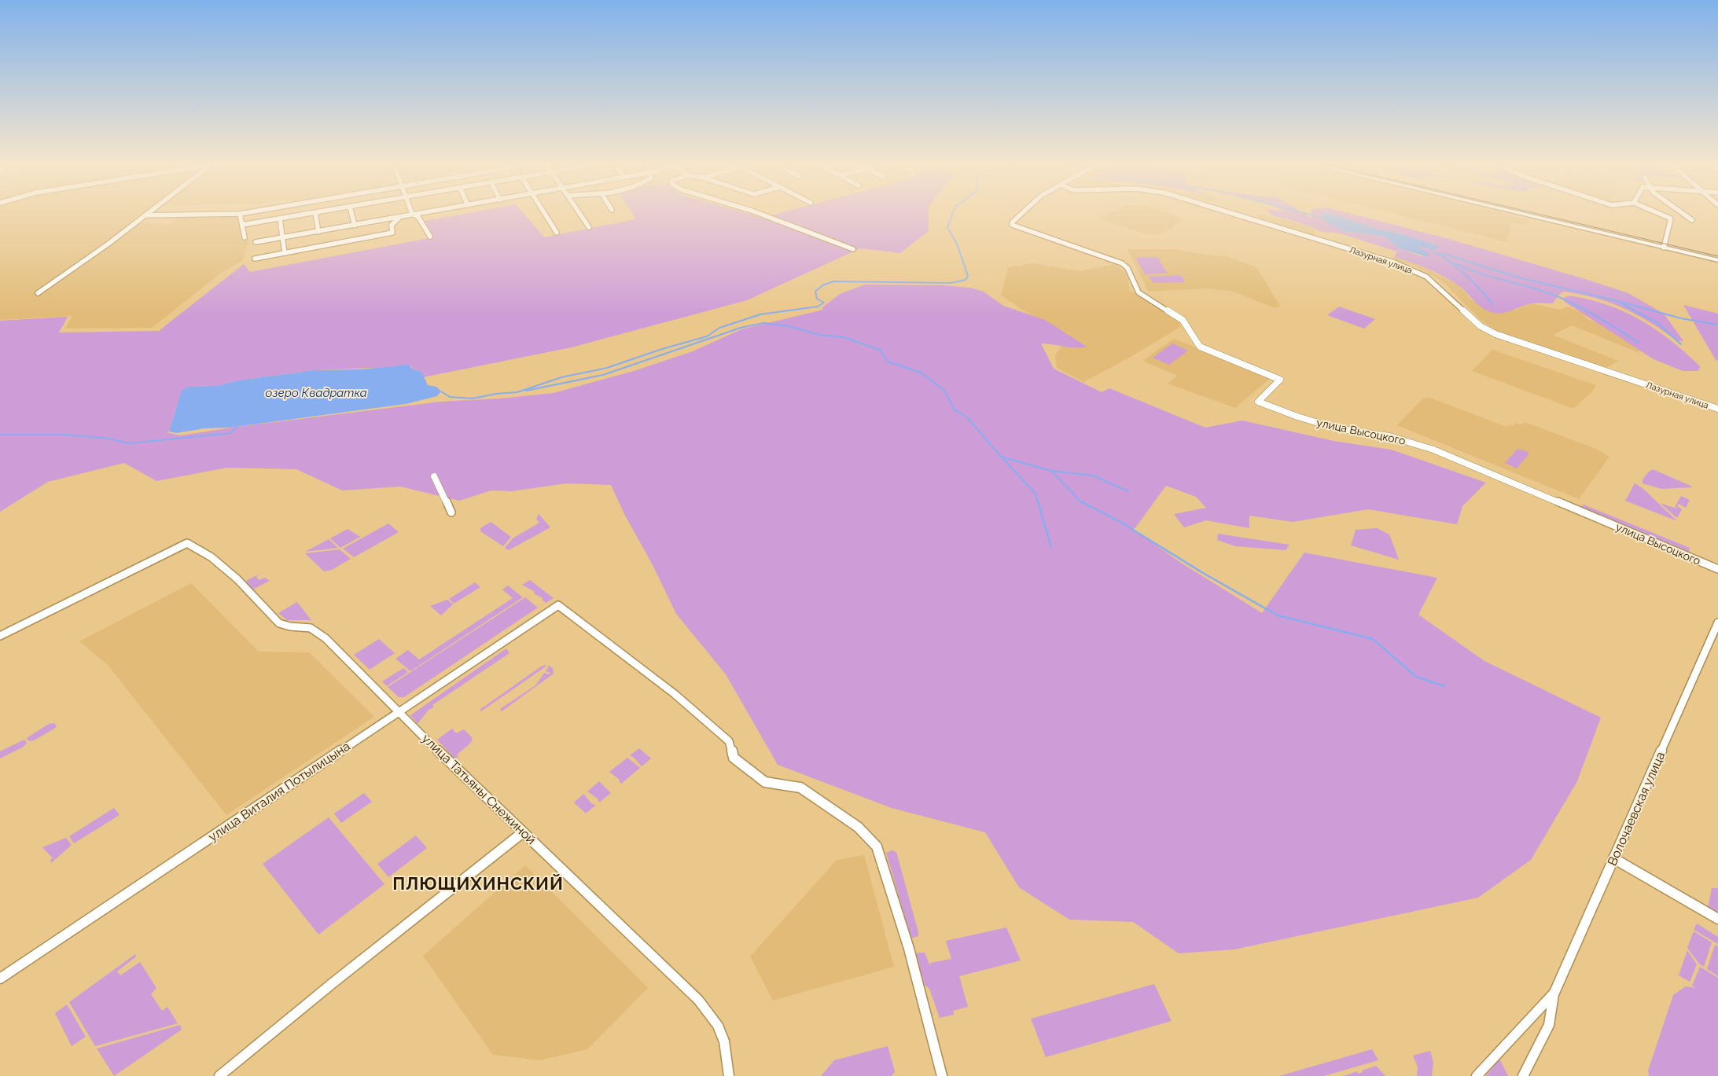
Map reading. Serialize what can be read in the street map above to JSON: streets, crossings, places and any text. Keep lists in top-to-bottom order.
{
  "streets": {
    "street": [
      "Лазурная улица",
      "улица Высоцкого",
      "улица Татьяны Снежиной",
      "улица Виталия Потылицына",
      "Волочаевская улица"
    ]
  },
  "crossings": [
    ["улица Татьяны Снежиной", "улица Виталия Потылицына"]
  ],
  "districts": ["ПЛЮЩИХИНСКИЙ"],
  "water": ["озеро Квадратка"]
}
